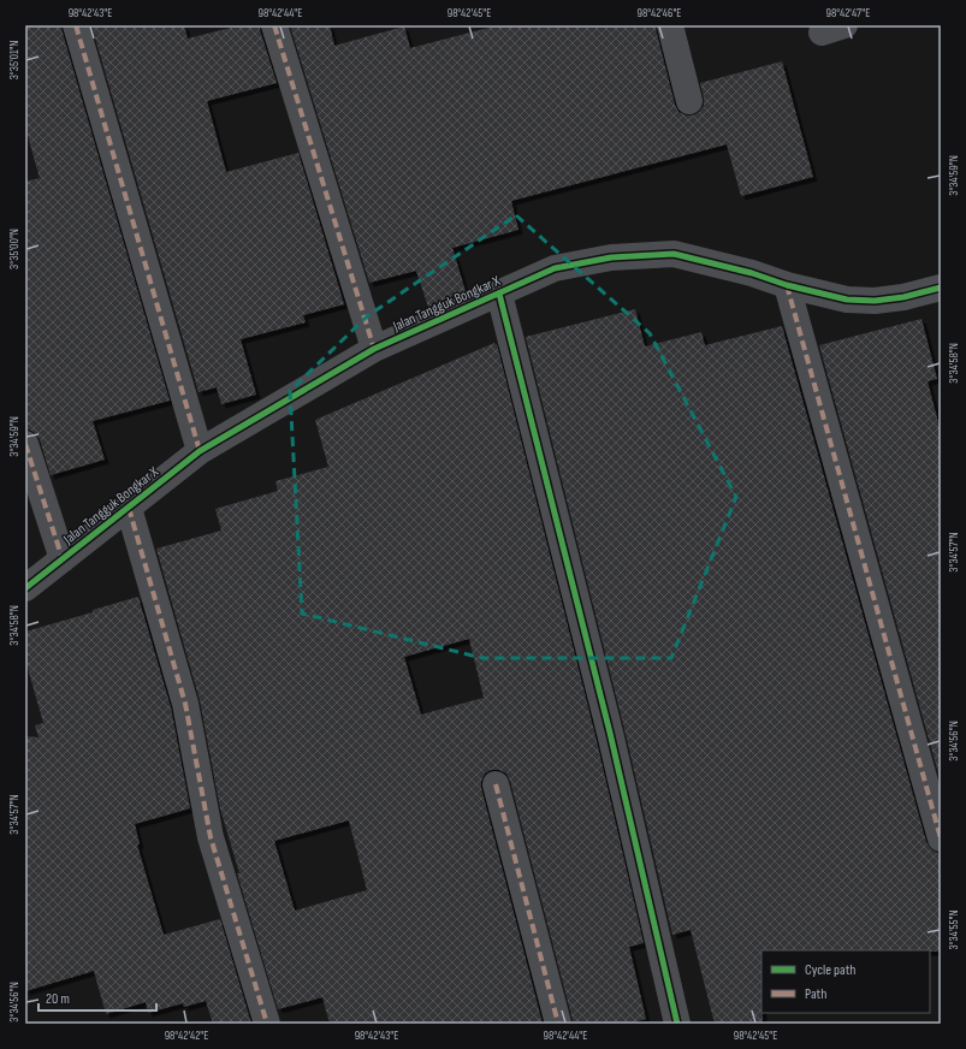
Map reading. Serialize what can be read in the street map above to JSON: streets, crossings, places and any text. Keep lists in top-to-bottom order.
{
  "streets": {
    "street": ["Jalan Tangguk Bongkar X"]
  },
  "legend": ["Cycle path", "Path"],
  "scale_bar": "20 m",
  "coordinates": [
    "98°42'43\"E",
    "98°42'44\"E",
    "98°42'45\"E",
    "98°42'46\"E",
    "98°42'47\"E",
    "3°35'01\"N",
    "3°34'59\"N",
    "3°35'00\"N",
    "3°34'58\"N",
    "3°34'57\"N",
    "3°34'56\"N",
    "3°34'55\"N",
    "98°42'42\"E"
  ]
}
